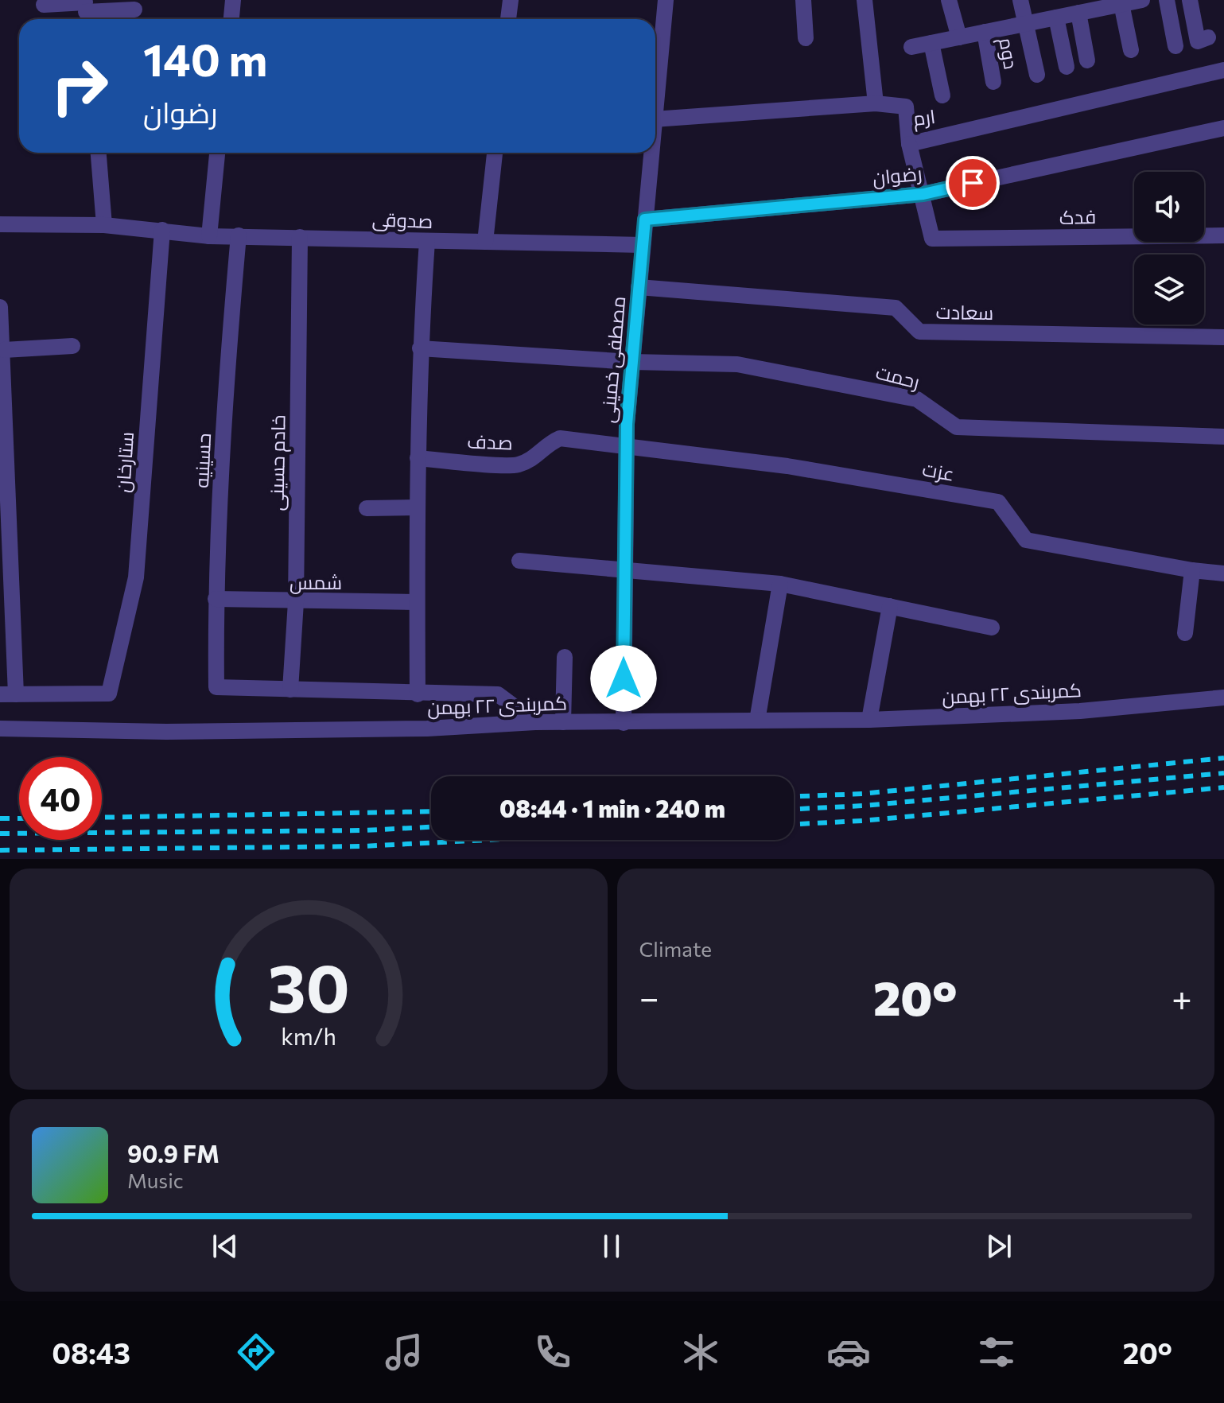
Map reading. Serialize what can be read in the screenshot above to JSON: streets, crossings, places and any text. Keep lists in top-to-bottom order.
{
  "streets": {
    "street": [
      "دوم",
      "ارم",
      "رضوان",
      "فدک",
      "صدوقی",
      "سعادت",
      "مصطفی خمینی",
      "رحمت",
      "صدف",
      "حسینیه",
      "ستارخان",
      "خادم حسینی",
      "عزت",
      "شمس",
      "کمربندی ۲۲ بهمن"
    ]
  },
  "crossings": [
    ["رضوان", "فدک"],
    ["رضوان", "مصطفی خمینی"],
    ["صدوقی", "مصطفی خمینی"],
    ["صدوقی", "حسینیه"],
    ["صدوقی", "ستارخان"],
    ["صدوقی", "خادم حسینی"],
    ["سعادت", "مصطفی خمینی"],
    ["مصطفی خمینی", "رحمت"],
    ["مصطفی خمینی", "صدف"],
    ["مصطفی خمینی", "عزت"],
    ["مصطفی خمینی", "کمربندی ۲۲ بهمن"],
    ["صدف", "عزت"],
    ["حسینیه", "خادم حسینی"],
    ["حسینیه", "شمس"],
    ["خادم حسینی", "شمس"]
  ],
  "page": {
    "turn": ["140 m", "رضوان"],
    "limit": "40",
    "trip": "08:44 · 1 min · 240 m",
    "tile": "Climate",
    "heat": ["−", "20°", "+"],
    "song": ["90.9 FM", "Music"],
    "tabs": ["08:43", "20°"],
    "gauge": ["30", "km/h"]
  }
}
